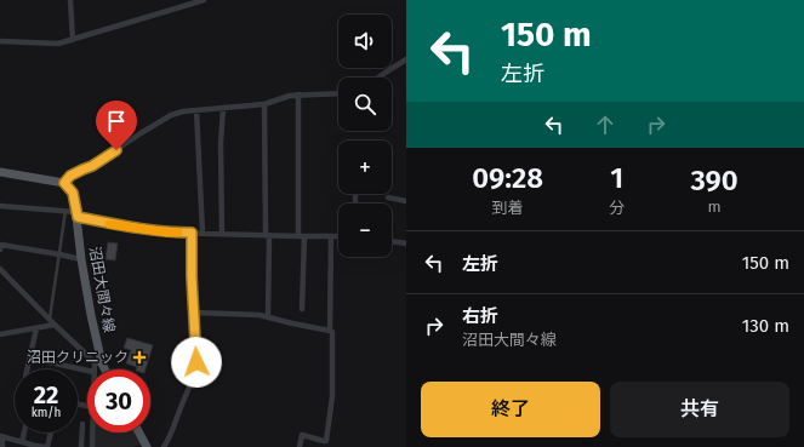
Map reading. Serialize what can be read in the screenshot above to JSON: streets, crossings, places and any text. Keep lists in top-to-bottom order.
{
  "streets": {
    "main road": ["沼田大間々線"]
  },
  "places": {
    "health": ["沼田クリニック"]
  },
  "page": {
    "turn": ["150 m", "左折"],
    "map_buttons": ["+", "−"],
    "eta": [
      "09:28",
      "到着",
      "1",
      "分",
      "390",
      "m"
    ],
    "list": [
      {
        "name": "左折",
        "value": "150 m"
      },
      {
        "name": "右折",
        "note": "沼田大間々線",
        "value": "130 m"
      }
    ],
    "speed": "22 km/h",
    "limit": "30",
    "buttons": ["終了", "共有"]
  }
}
